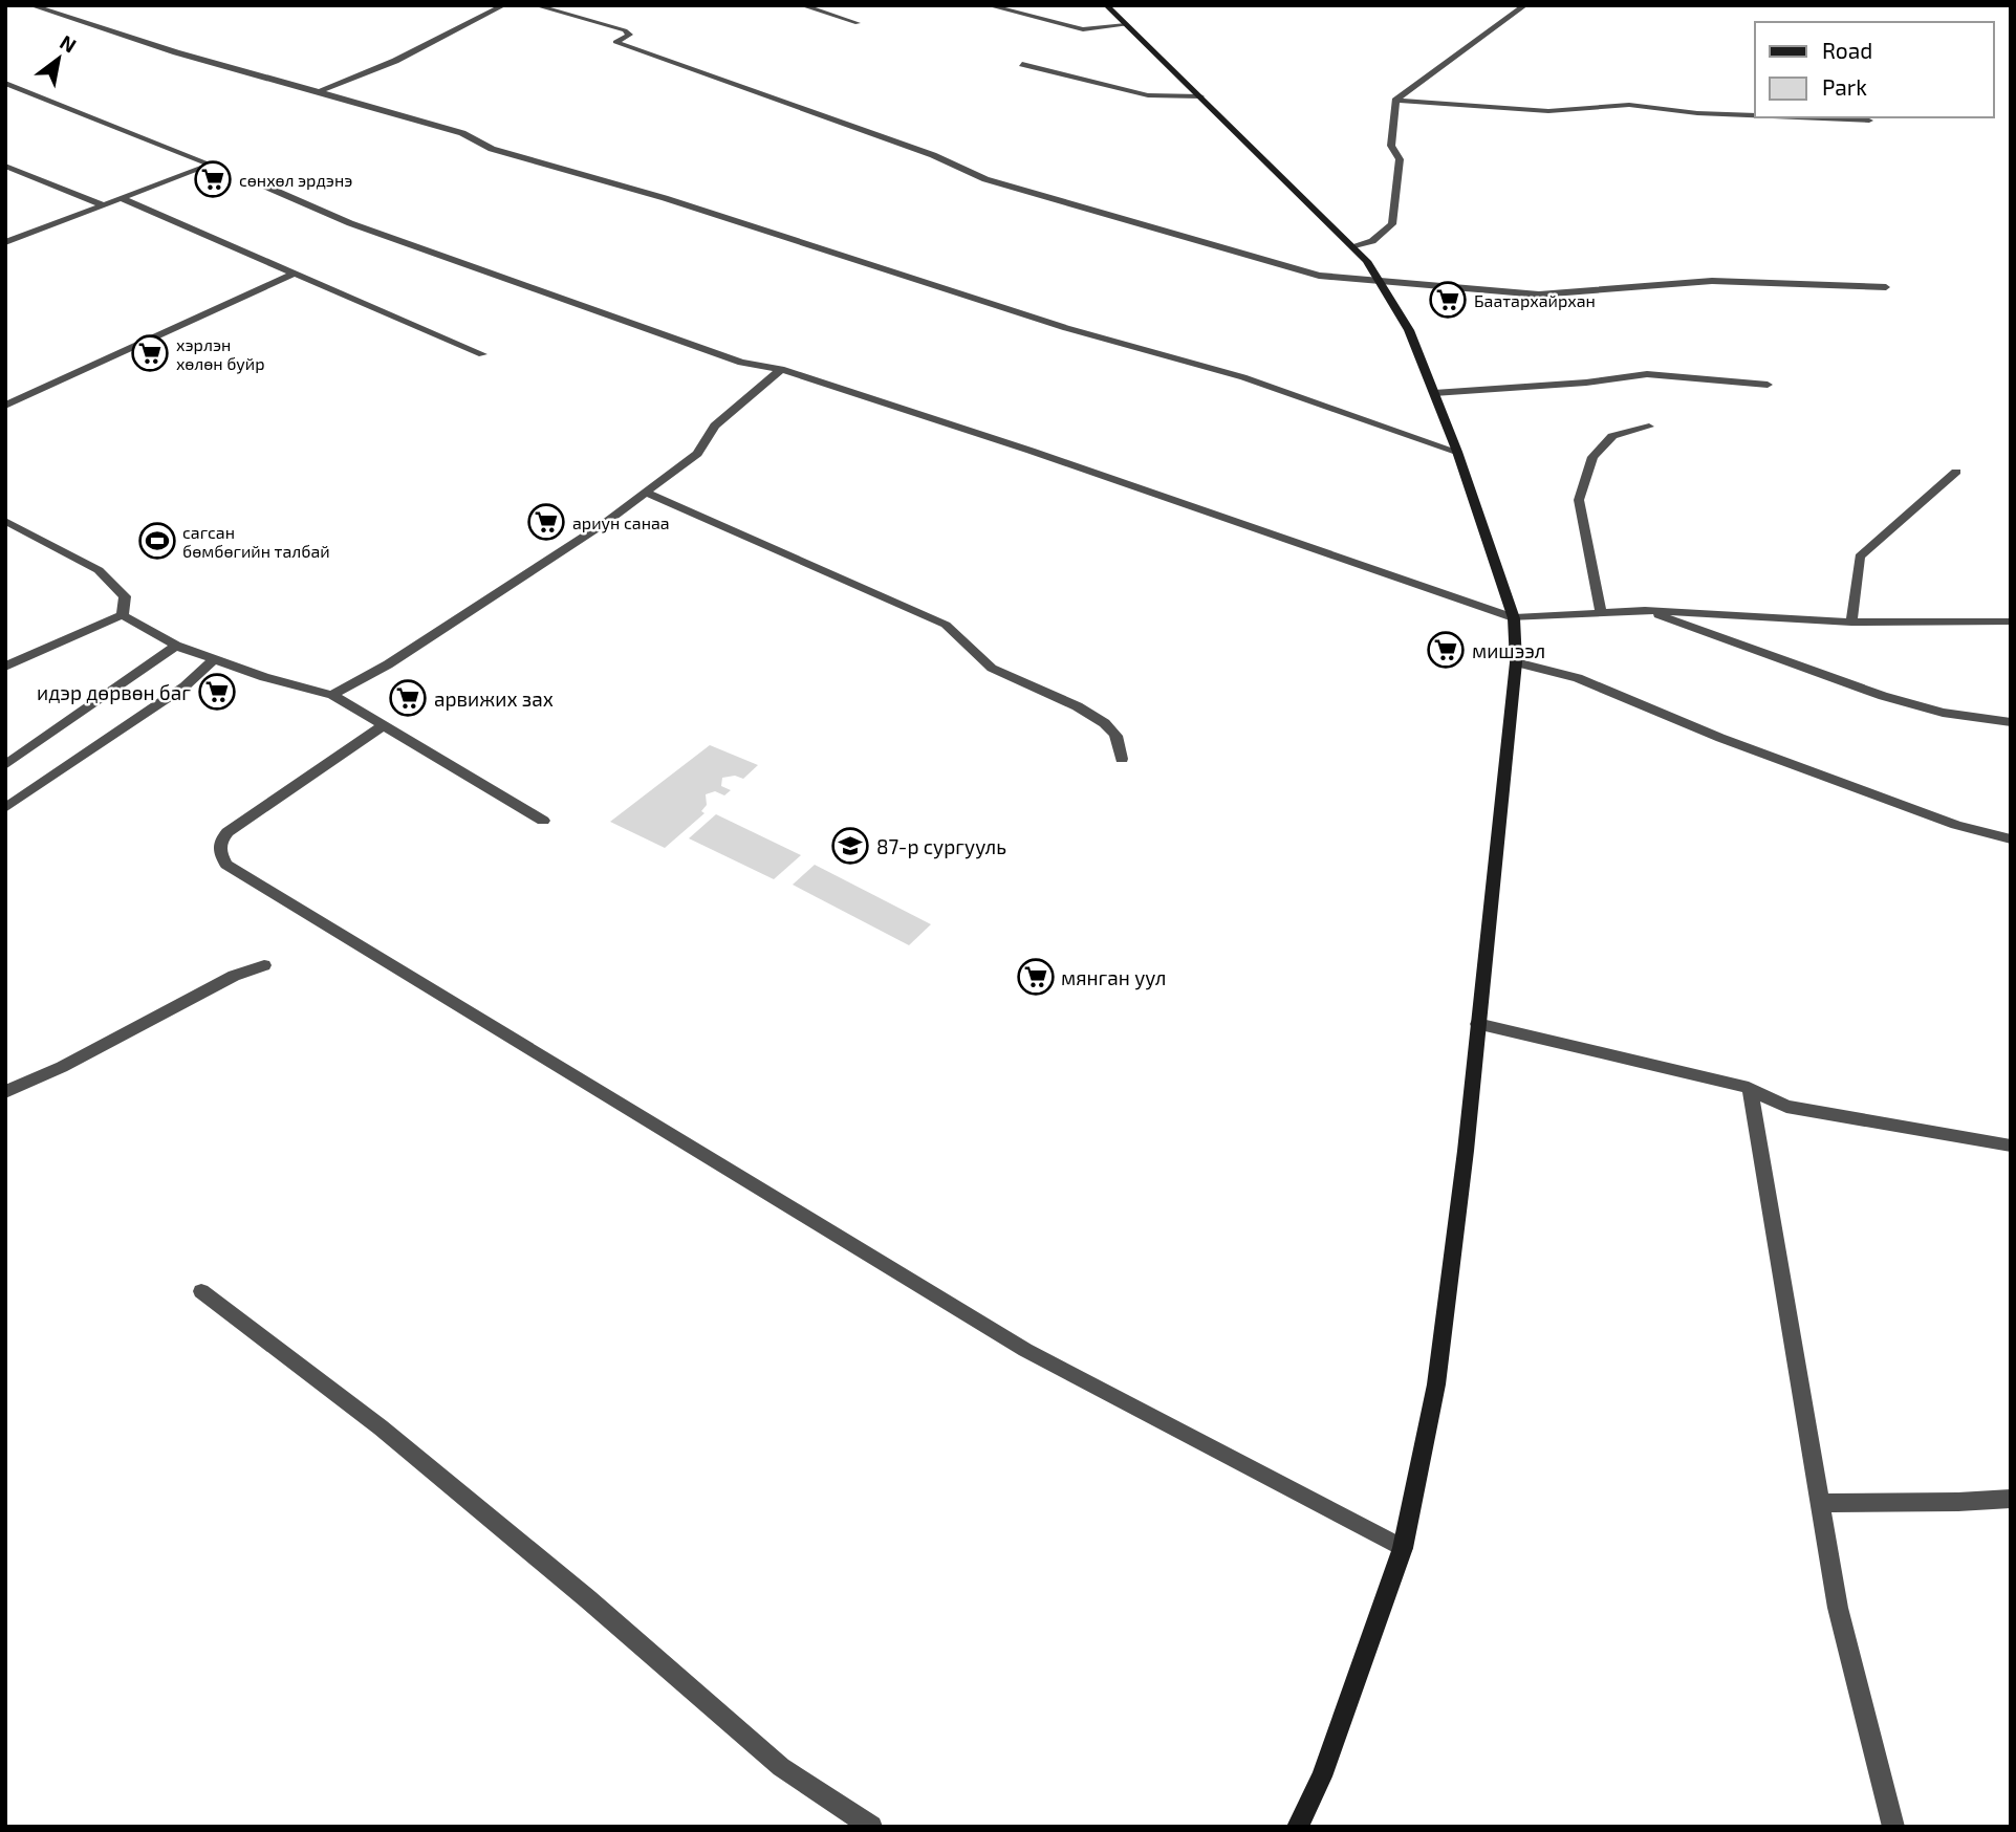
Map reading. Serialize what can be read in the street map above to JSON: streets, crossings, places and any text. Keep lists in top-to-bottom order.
{
  "places": {
    "supermarket": [
      "сөнхөл эрдэнэ",
      "Баатархайрхан",
      "хэрлэн хөлөн буйр",
      "ариун санаа",
      "мишээл",
      "идэр дөрвөн баг",
      "арвижих зах",
      "мянган уул"
    ],
    "sports": ["сагсан бөмбөгийн талбай"],
    "school or university": ["87-р сургууль"]
  },
  "legend": ["Road", "Park"],
  "north": "top right"
}
